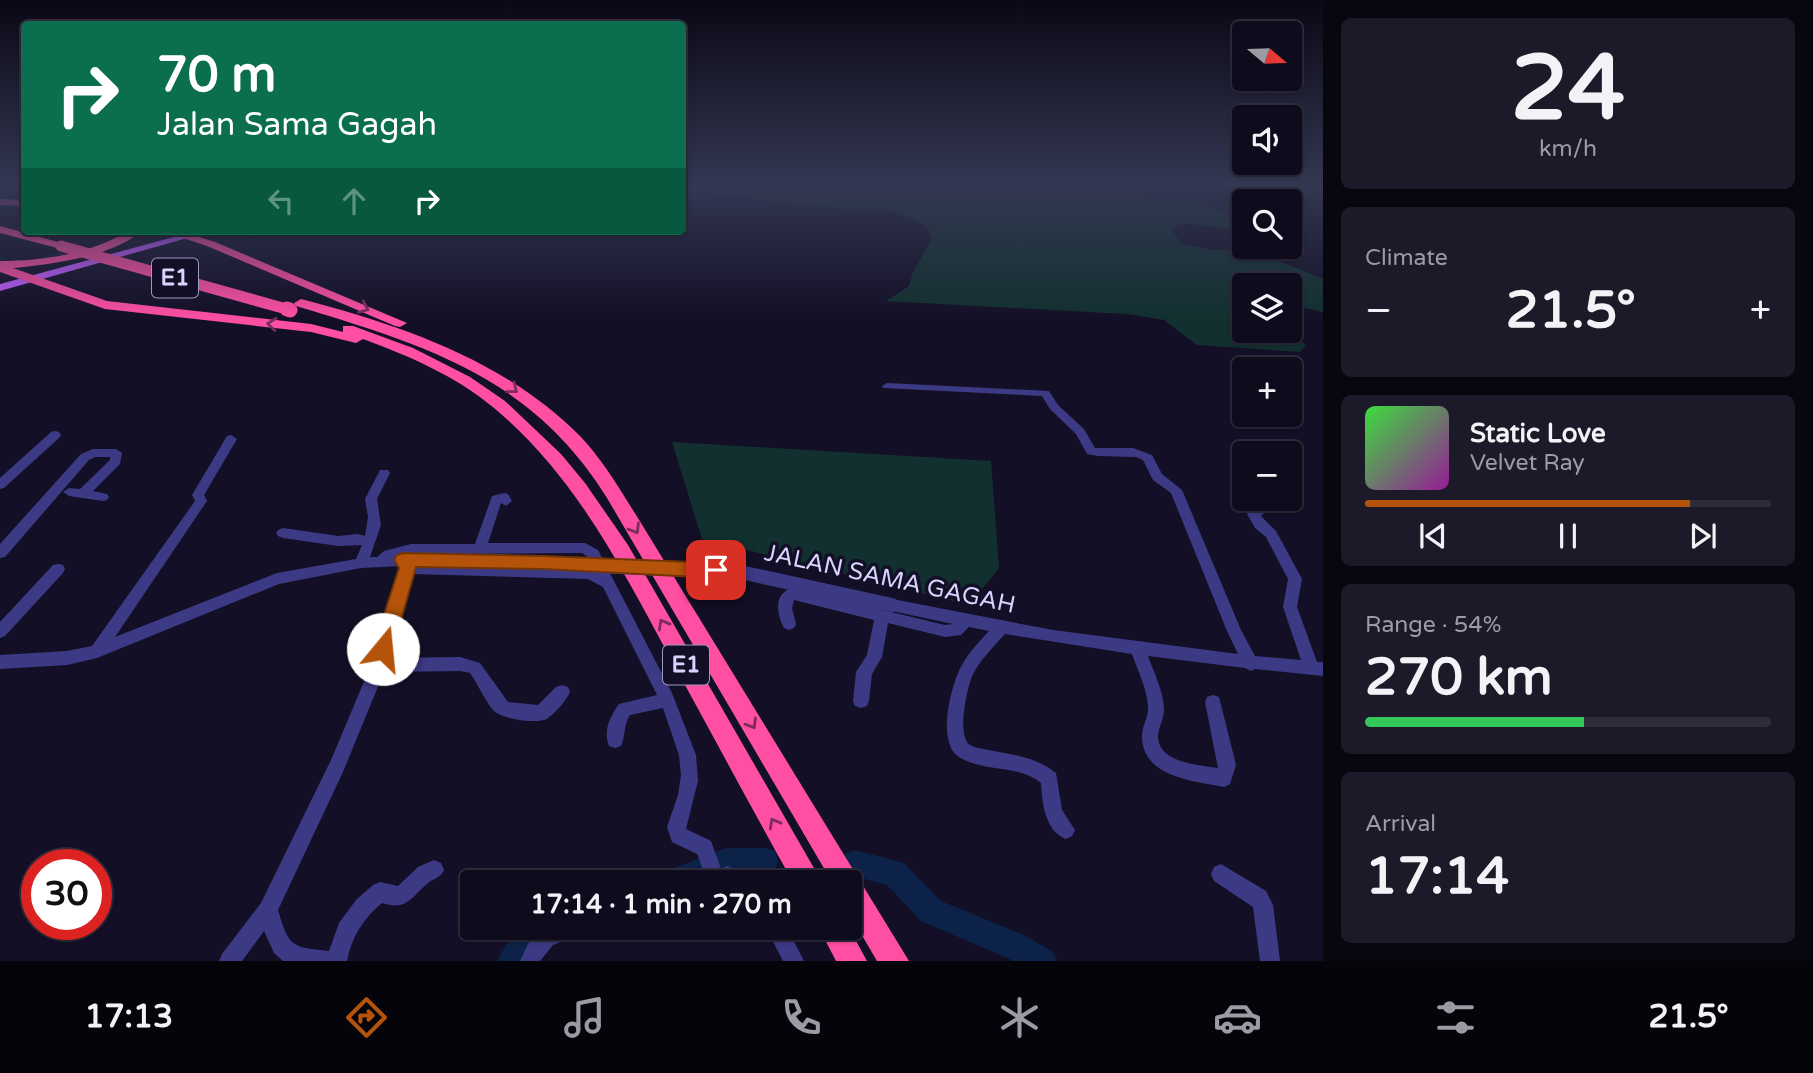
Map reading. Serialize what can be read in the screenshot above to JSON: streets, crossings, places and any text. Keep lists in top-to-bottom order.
{
  "streets": {
    "highway": ["E1"],
    "street": ["JALAN SAMA GAGAH"]
  },
  "north": "right",
  "page": {
    "tile": [
      ["24", "km/h"],
      "Climate",
      ["Range · 54%", "270 km"],
      ["Arrival", "17:14"]
    ],
    "map_buttons": ["+", "−"],
    "turn": ["70 m", "Jalan Sama Gagah"],
    "heat": ["−", "21.5°", "+"],
    "song": ["Static Love", "Velvet Ray"],
    "limit": "30",
    "trip": "17:14 · 1 min · 270 m",
    "tabs": ["17:13", "21.5°"]
  }
}
